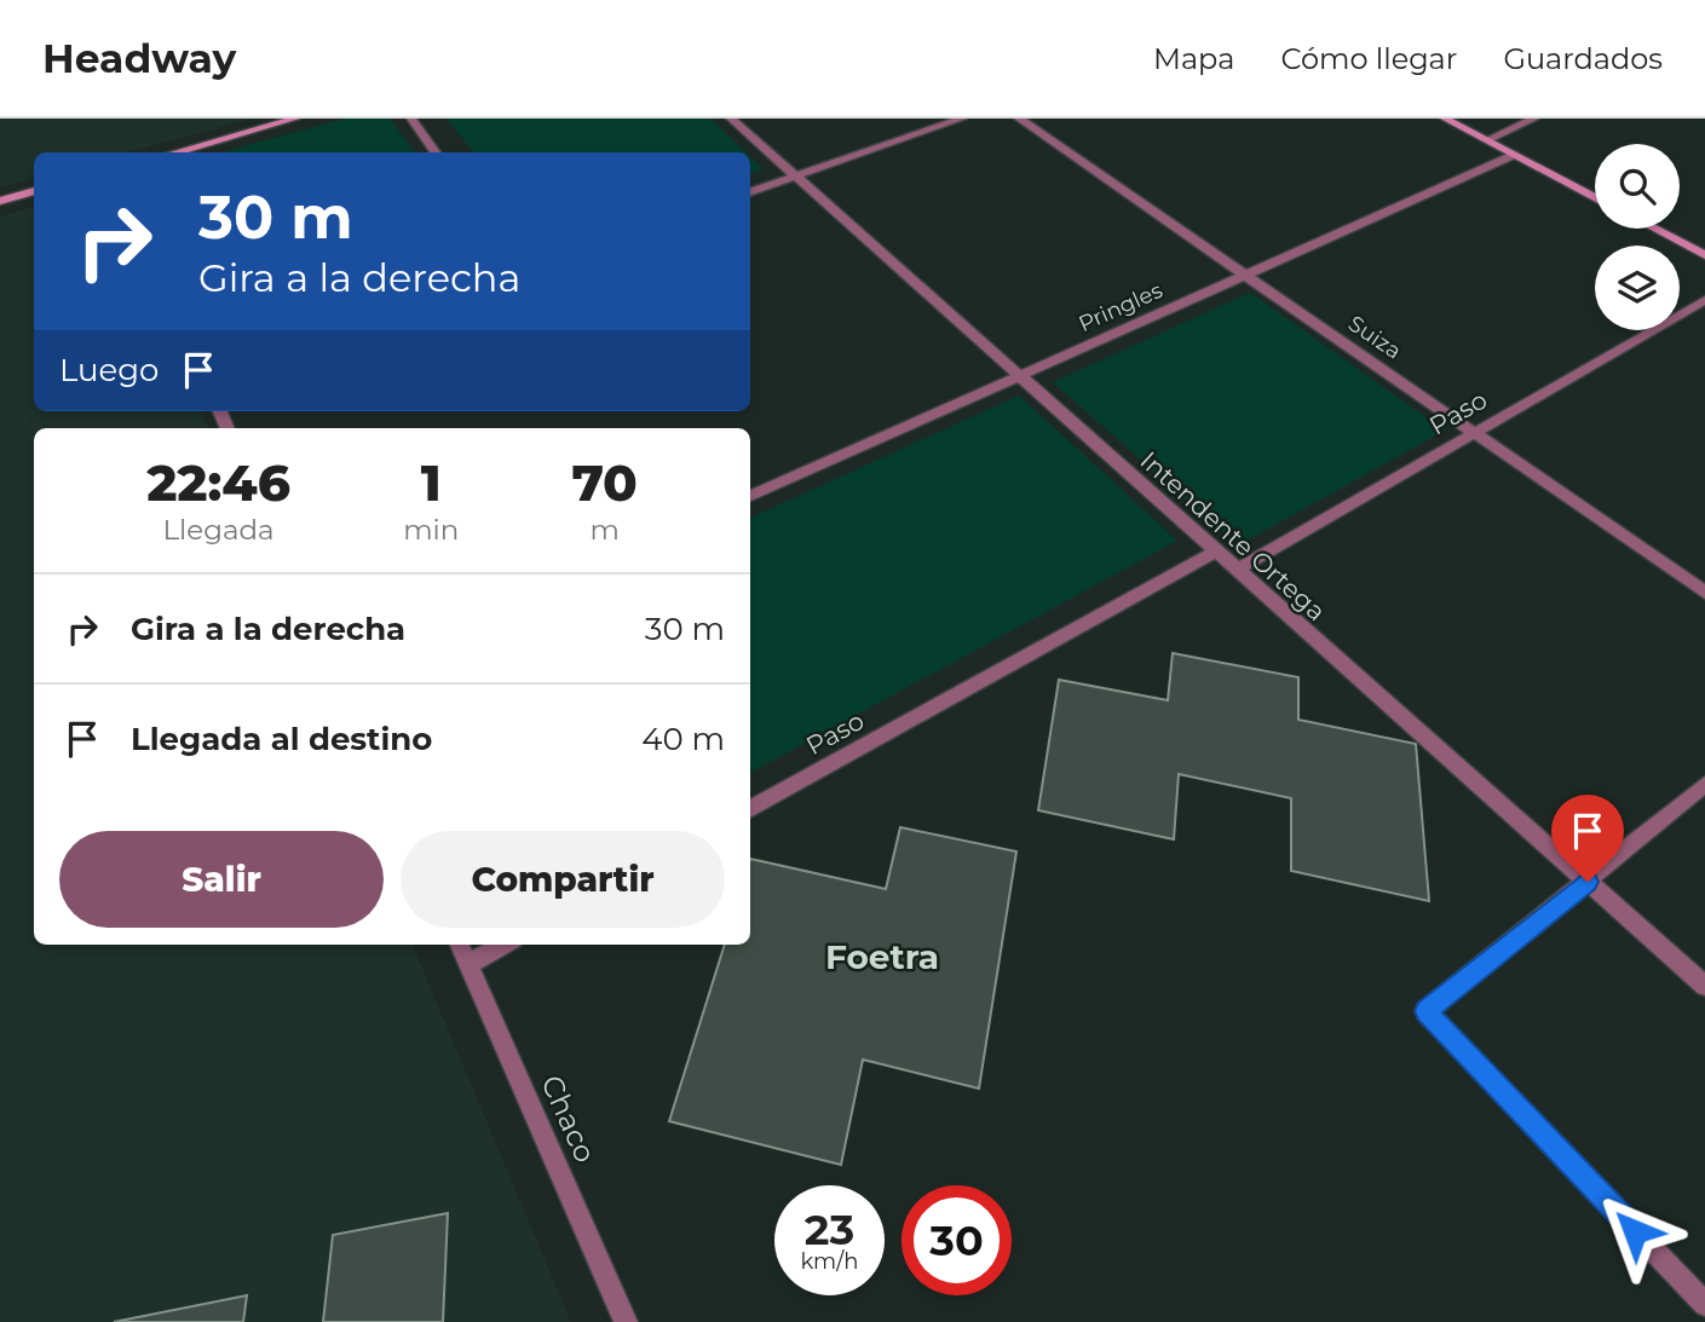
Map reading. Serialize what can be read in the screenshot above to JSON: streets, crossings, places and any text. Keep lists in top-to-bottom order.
{
  "streets": {
    "street": [
      "Pringles",
      "Suiza",
      "Paso",
      "Intendente Ortega",
      "Chaco"
    ]
  },
  "crossings": [
    ["Pringles", "Suiza"],
    ["Pringles", "Intendente Ortega"],
    ["Suiza", "Paso"],
    ["Paso", "Intendente Ortega"]
  ],
  "districts": ["Foetra"],
  "page": {
    "header": "Headway",
    "nav": ["Mapa", "Cómo llegar", "Guardados"],
    "turn": ["30 m", "Gira a la derecha"],
    "then": "Luego",
    "eta": [
      "22:46",
      "Llegada",
      "1",
      "min",
      "70",
      "m"
    ],
    "list": [
      {
        "name": "Gira a la derecha",
        "value": "30 m"
      },
      {
        "name": "Llegada al destino",
        "value": "40 m"
      }
    ],
    "buttons": ["Salir", "Compartir"],
    "speed": "23 km/h",
    "limit": "30"
  }
}
